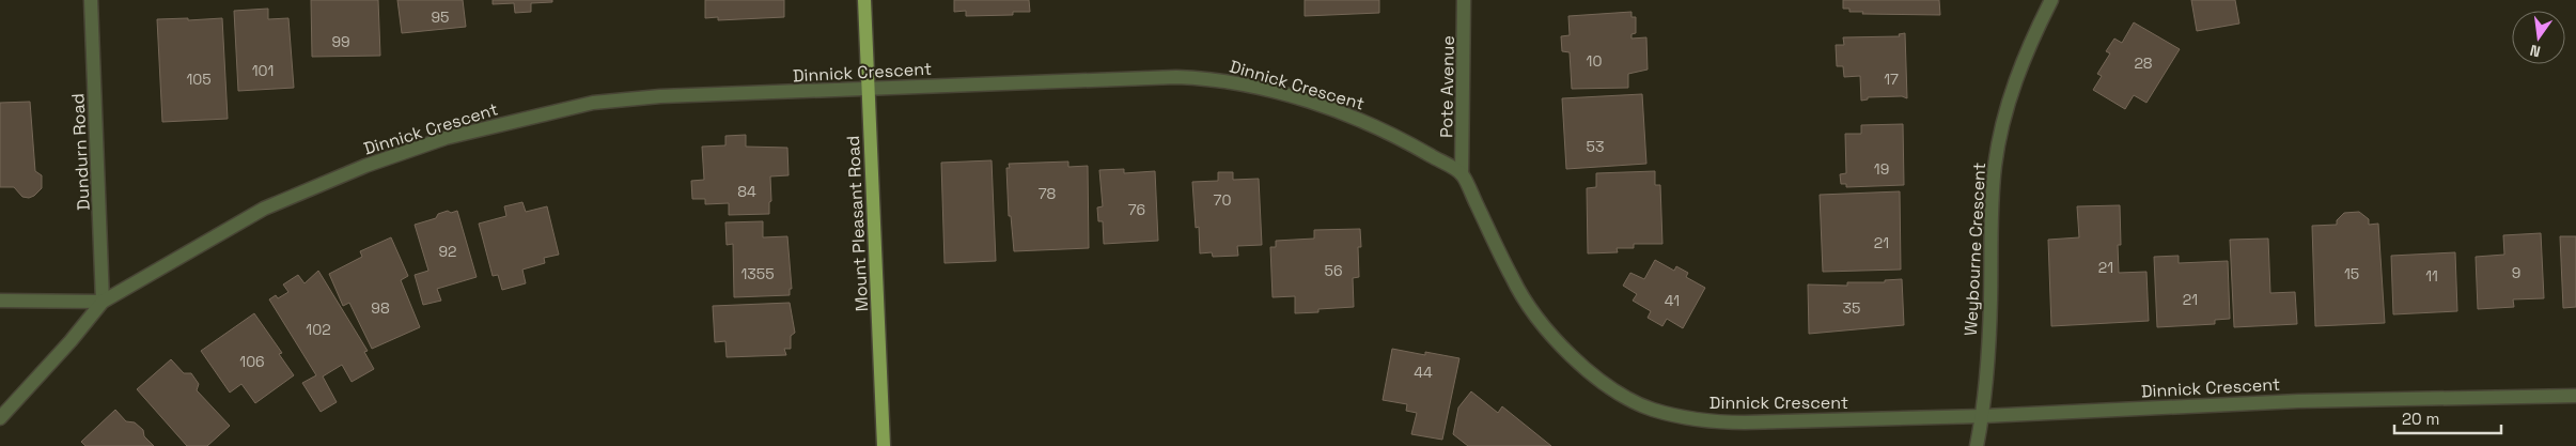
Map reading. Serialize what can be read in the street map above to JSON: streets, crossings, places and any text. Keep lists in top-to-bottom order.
{
  "streets": {
    "main road": ["Mount Pleasant Road"],
    "street": [
      "Dinnick Crescent",
      "Pote Avenue",
      "Dundurn Road",
      "Weybourne Crescent"
    ]
  },
  "crossings": [
    ["Dinnick Crescent", "Pote Avenue"],
    ["Dinnick Crescent", "Dundurn Road"],
    ["Dinnick Crescent", "Mount Pleasant Road"],
    ["Dinnick Crescent", "Weybourne Crescent"]
  ],
  "house_numbers": [
    "95",
    "99",
    "10",
    "28",
    "101",
    "105",
    "17",
    "53",
    "19",
    "84",
    "78",
    "70",
    "76",
    "21",
    "92",
    "21",
    "56",
    "9",
    "1355",
    "15",
    "11",
    "21",
    "41",
    "98",
    "35",
    "102",
    "106",
    "44"
  ],
  "scale_bar": "20 m",
  "north": "bottom"
}
